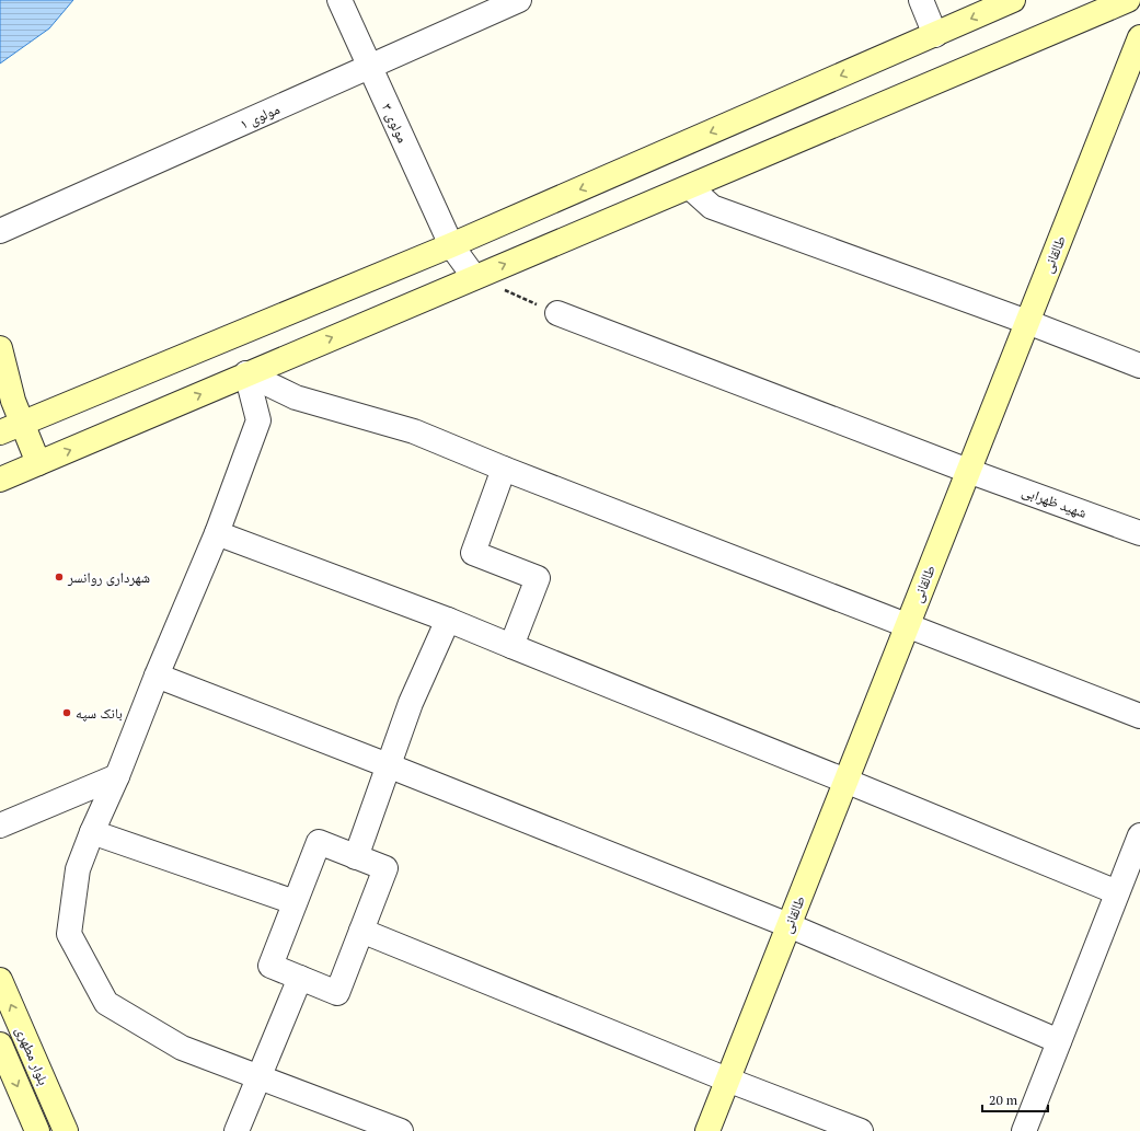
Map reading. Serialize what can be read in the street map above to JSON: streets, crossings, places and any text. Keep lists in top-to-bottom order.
{
  "streets": {
    "main road": ["طالقانی", "بلوار مطهری"],
    "street": ["مولوی ۱", "مولوی ۳", "شهید ظهرابی"]
  },
  "crossings": [
    ["مولوی ۱", "مولوی ۳"],
    ["طالقانی", "شهید ظهرابی"]
  ],
  "places": ["شهرداری روانسر", "بانک سپه"],
  "scale_bar": "20 m"
}
